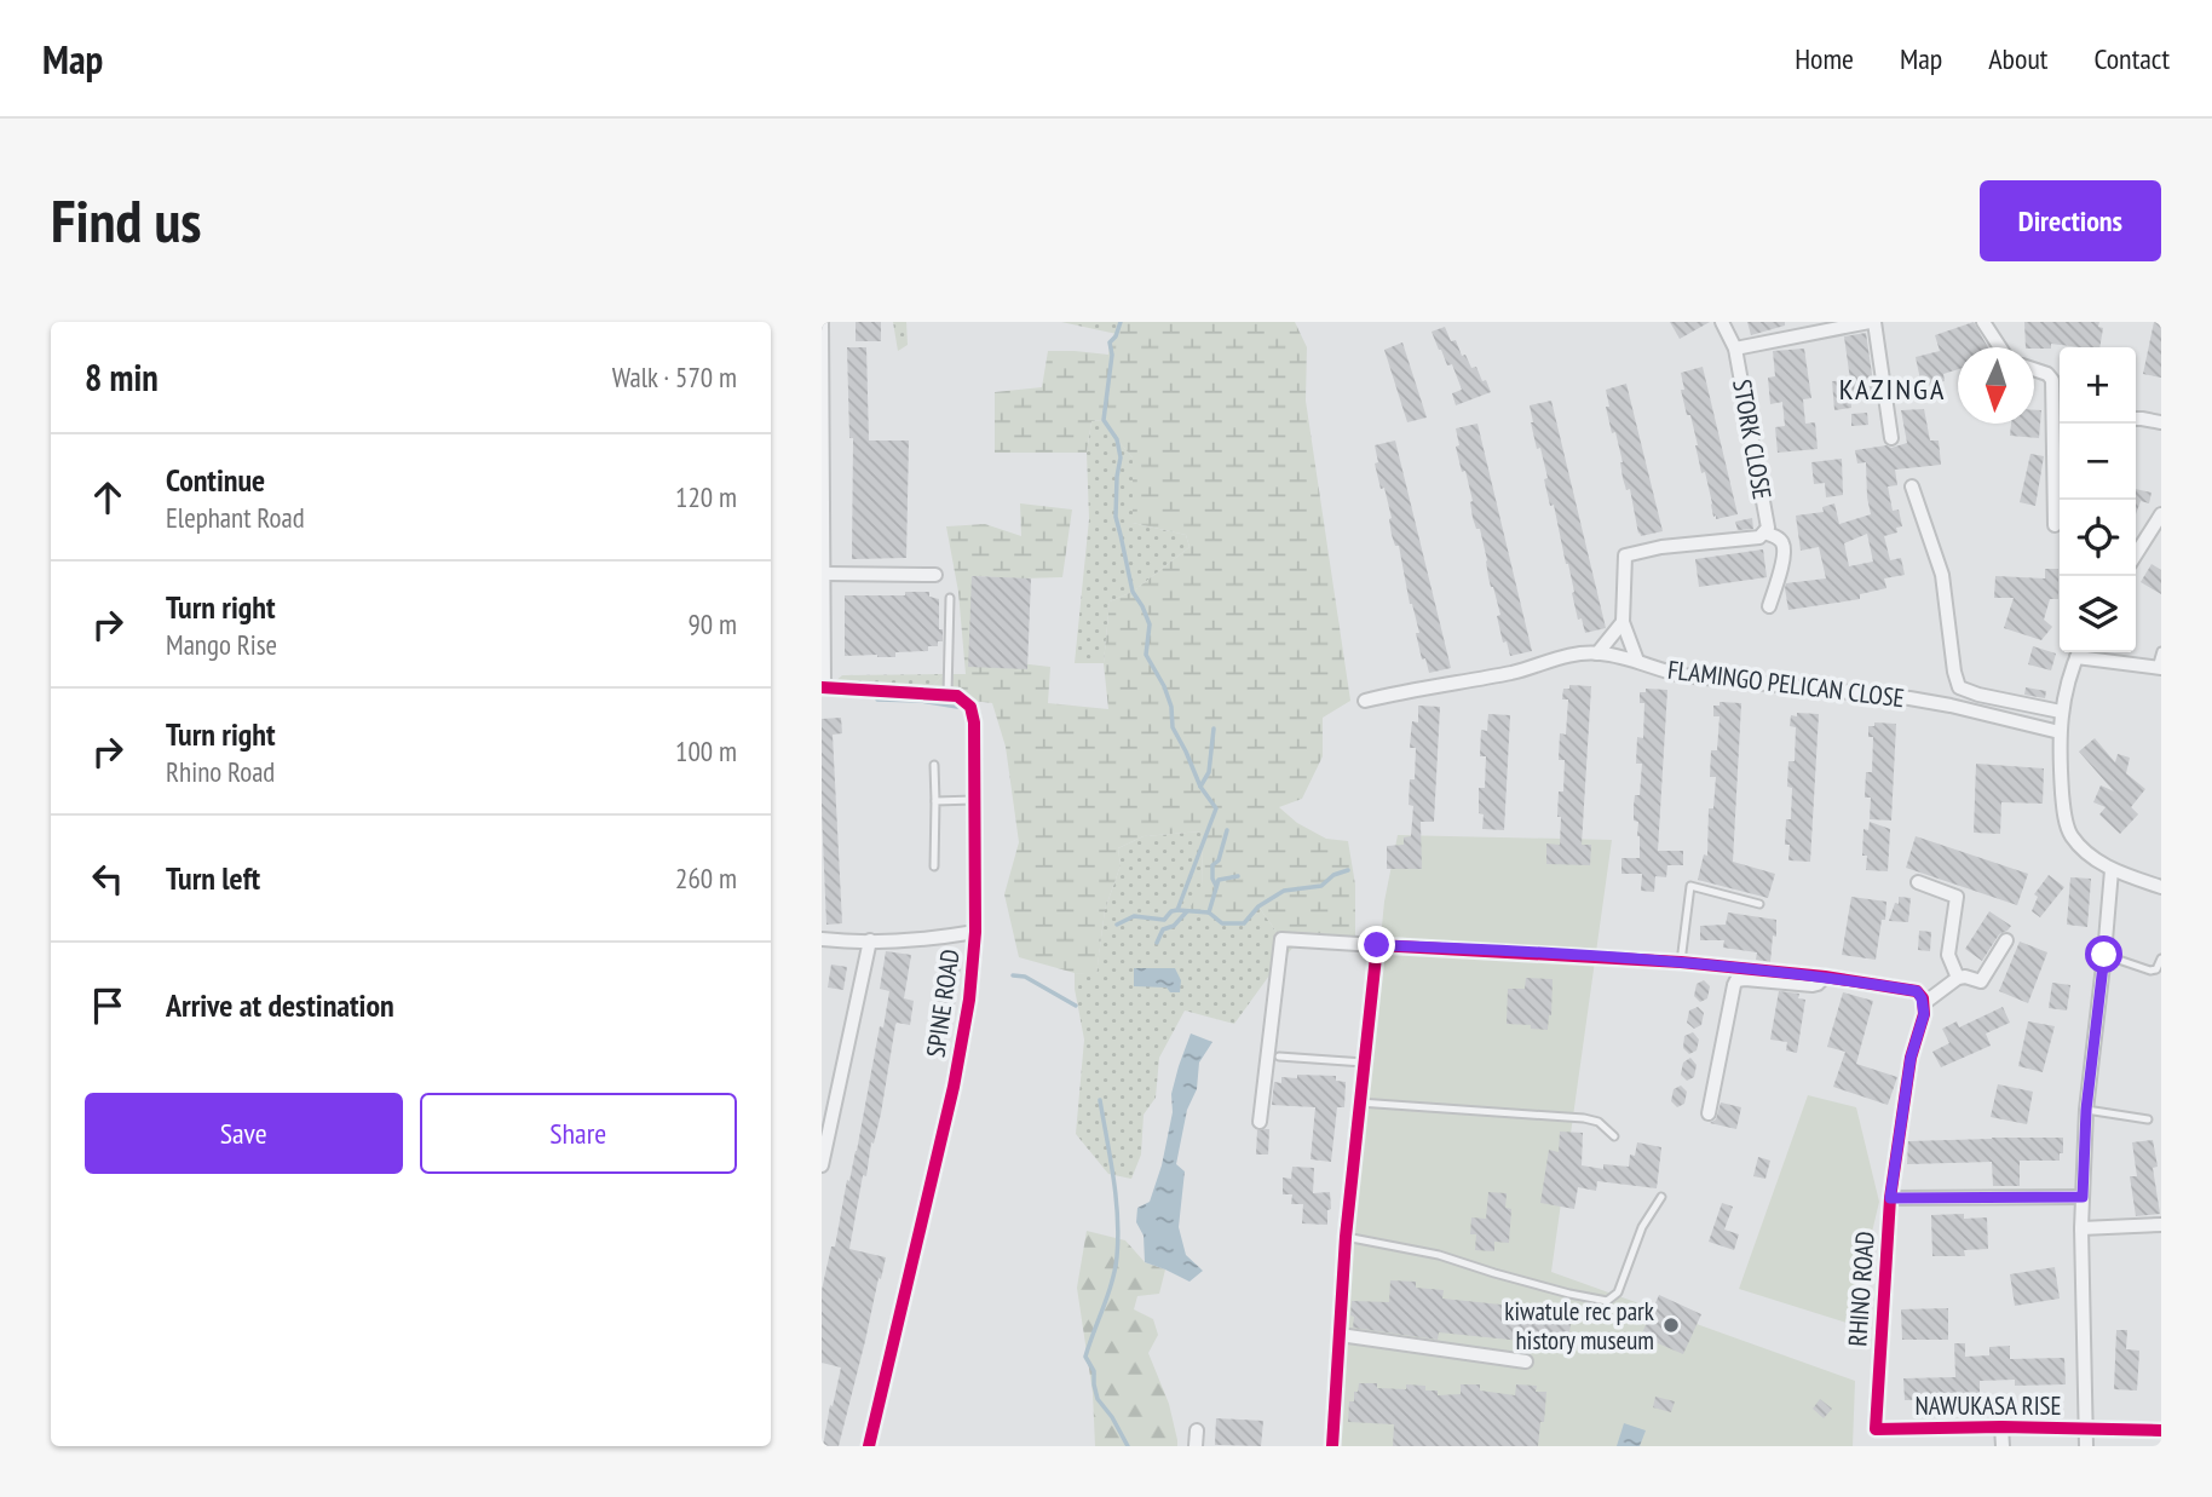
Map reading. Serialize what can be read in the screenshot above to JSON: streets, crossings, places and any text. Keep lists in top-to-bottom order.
{
  "streets": {
    "street": [
      "STORK CLOSE",
      "FLAMINGO PELICAN CLOSE",
      "SPINE ROAD",
      "RHINO ROAD",
      "NAWUKASA RISE"
    ]
  },
  "crossings": [
    ["STORK CLOSE", "FLAMINGO PELICAN CLOSE"],
    ["RHINO ROAD", "NAWUKASA RISE"]
  ],
  "districts": ["KAZINGA"],
  "places": ["kiwatule rec park history museum"],
  "north": "bottom",
  "page": {
    "header": "Map",
    "nav": [
      "Home",
      "Map",
      "About",
      "Contact"
    ],
    "buttons": [
      "Directions",
      ["Save", "Share"]
    ],
    "title": "Find us",
    "heading": ["8 min", "Walk · 570 m"],
    "map_buttons": ["+", "−"],
    "list": [
      ["Continue", "Elephant Road", "120 m"],
      ["Turn right", "Mango Rise", "90 m"],
      ["Turn right", "Rhino Road", "100 m"],
      ["Turn left", "260 m"],
      "Arrive at destination"
    ]
  }
}
